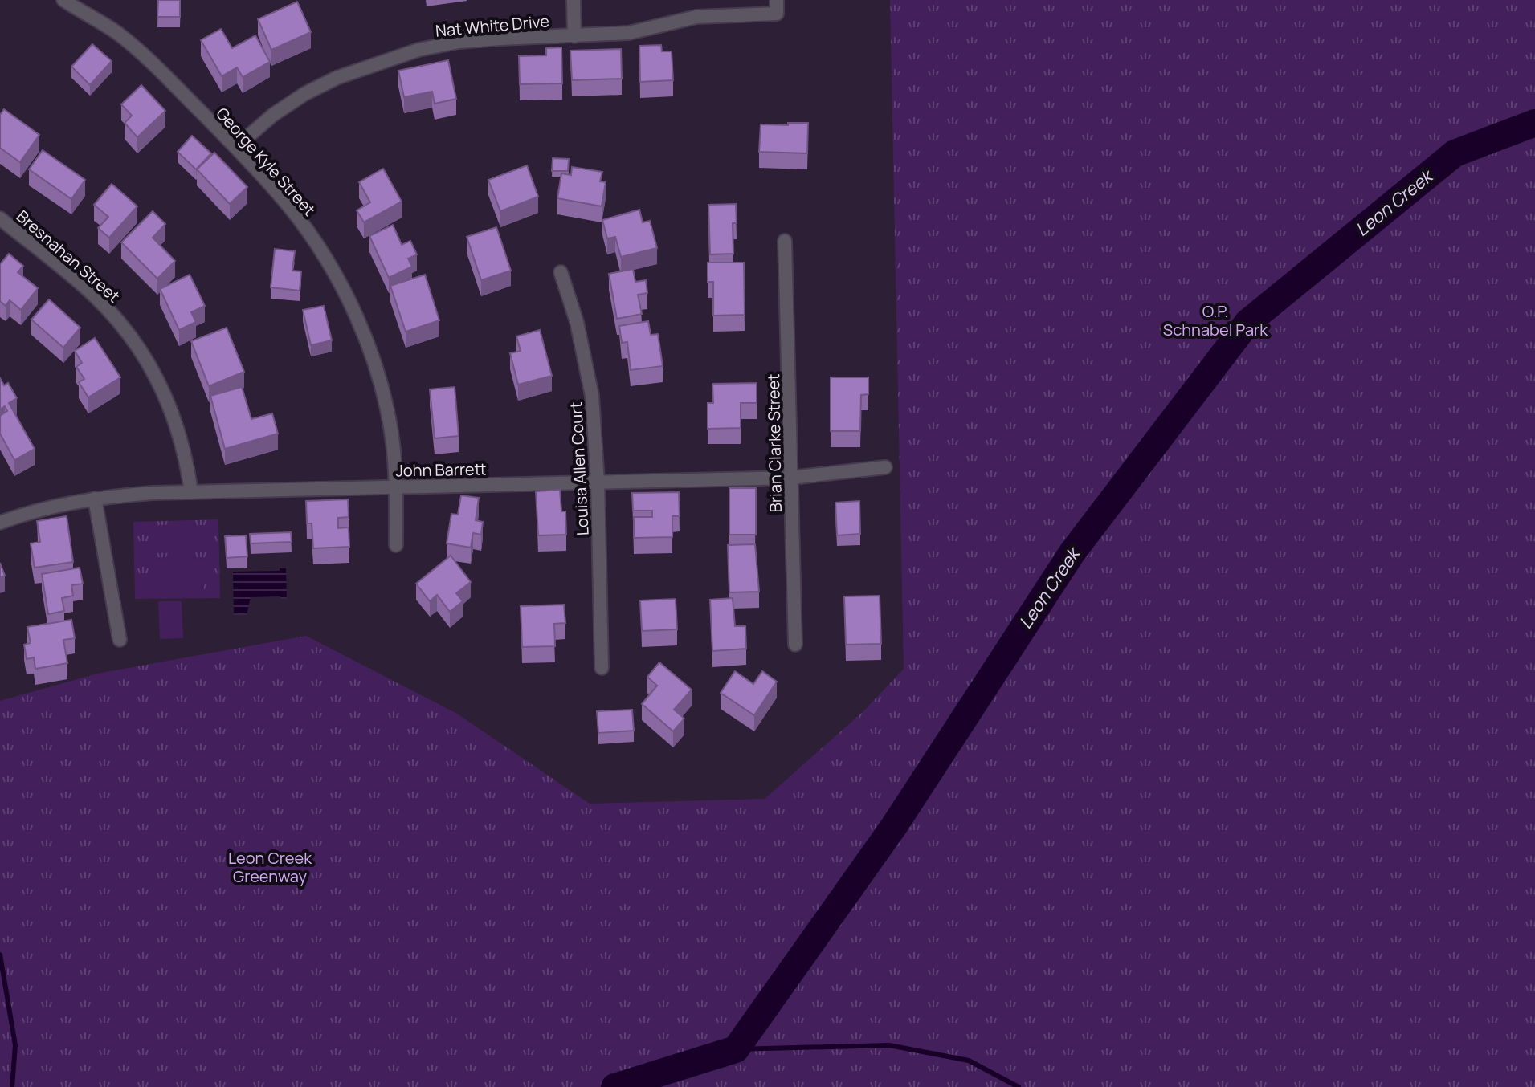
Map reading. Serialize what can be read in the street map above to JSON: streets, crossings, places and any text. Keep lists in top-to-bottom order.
{
  "streets": {
    "street": [
      "Nat White Drive",
      "George Kyle Street",
      "Bresnahan Street",
      "Brian Clarke Street",
      "Louisa Allen Court",
      "John Barrett"
    ]
  },
  "crossings": [
    ["Nat White Drive", "George Kyle Street"],
    ["George Kyle Street", "John Barrett"],
    ["Bresnahan Street", "John Barrett"],
    ["Brian Clarke Street", "John Barrett"],
    ["Louisa Allen Court", "John Barrett"]
  ],
  "water": ["Leon Creek"],
  "parks": ["O.P. Schnabel Park", "Leon Creek Greenway"]
}
